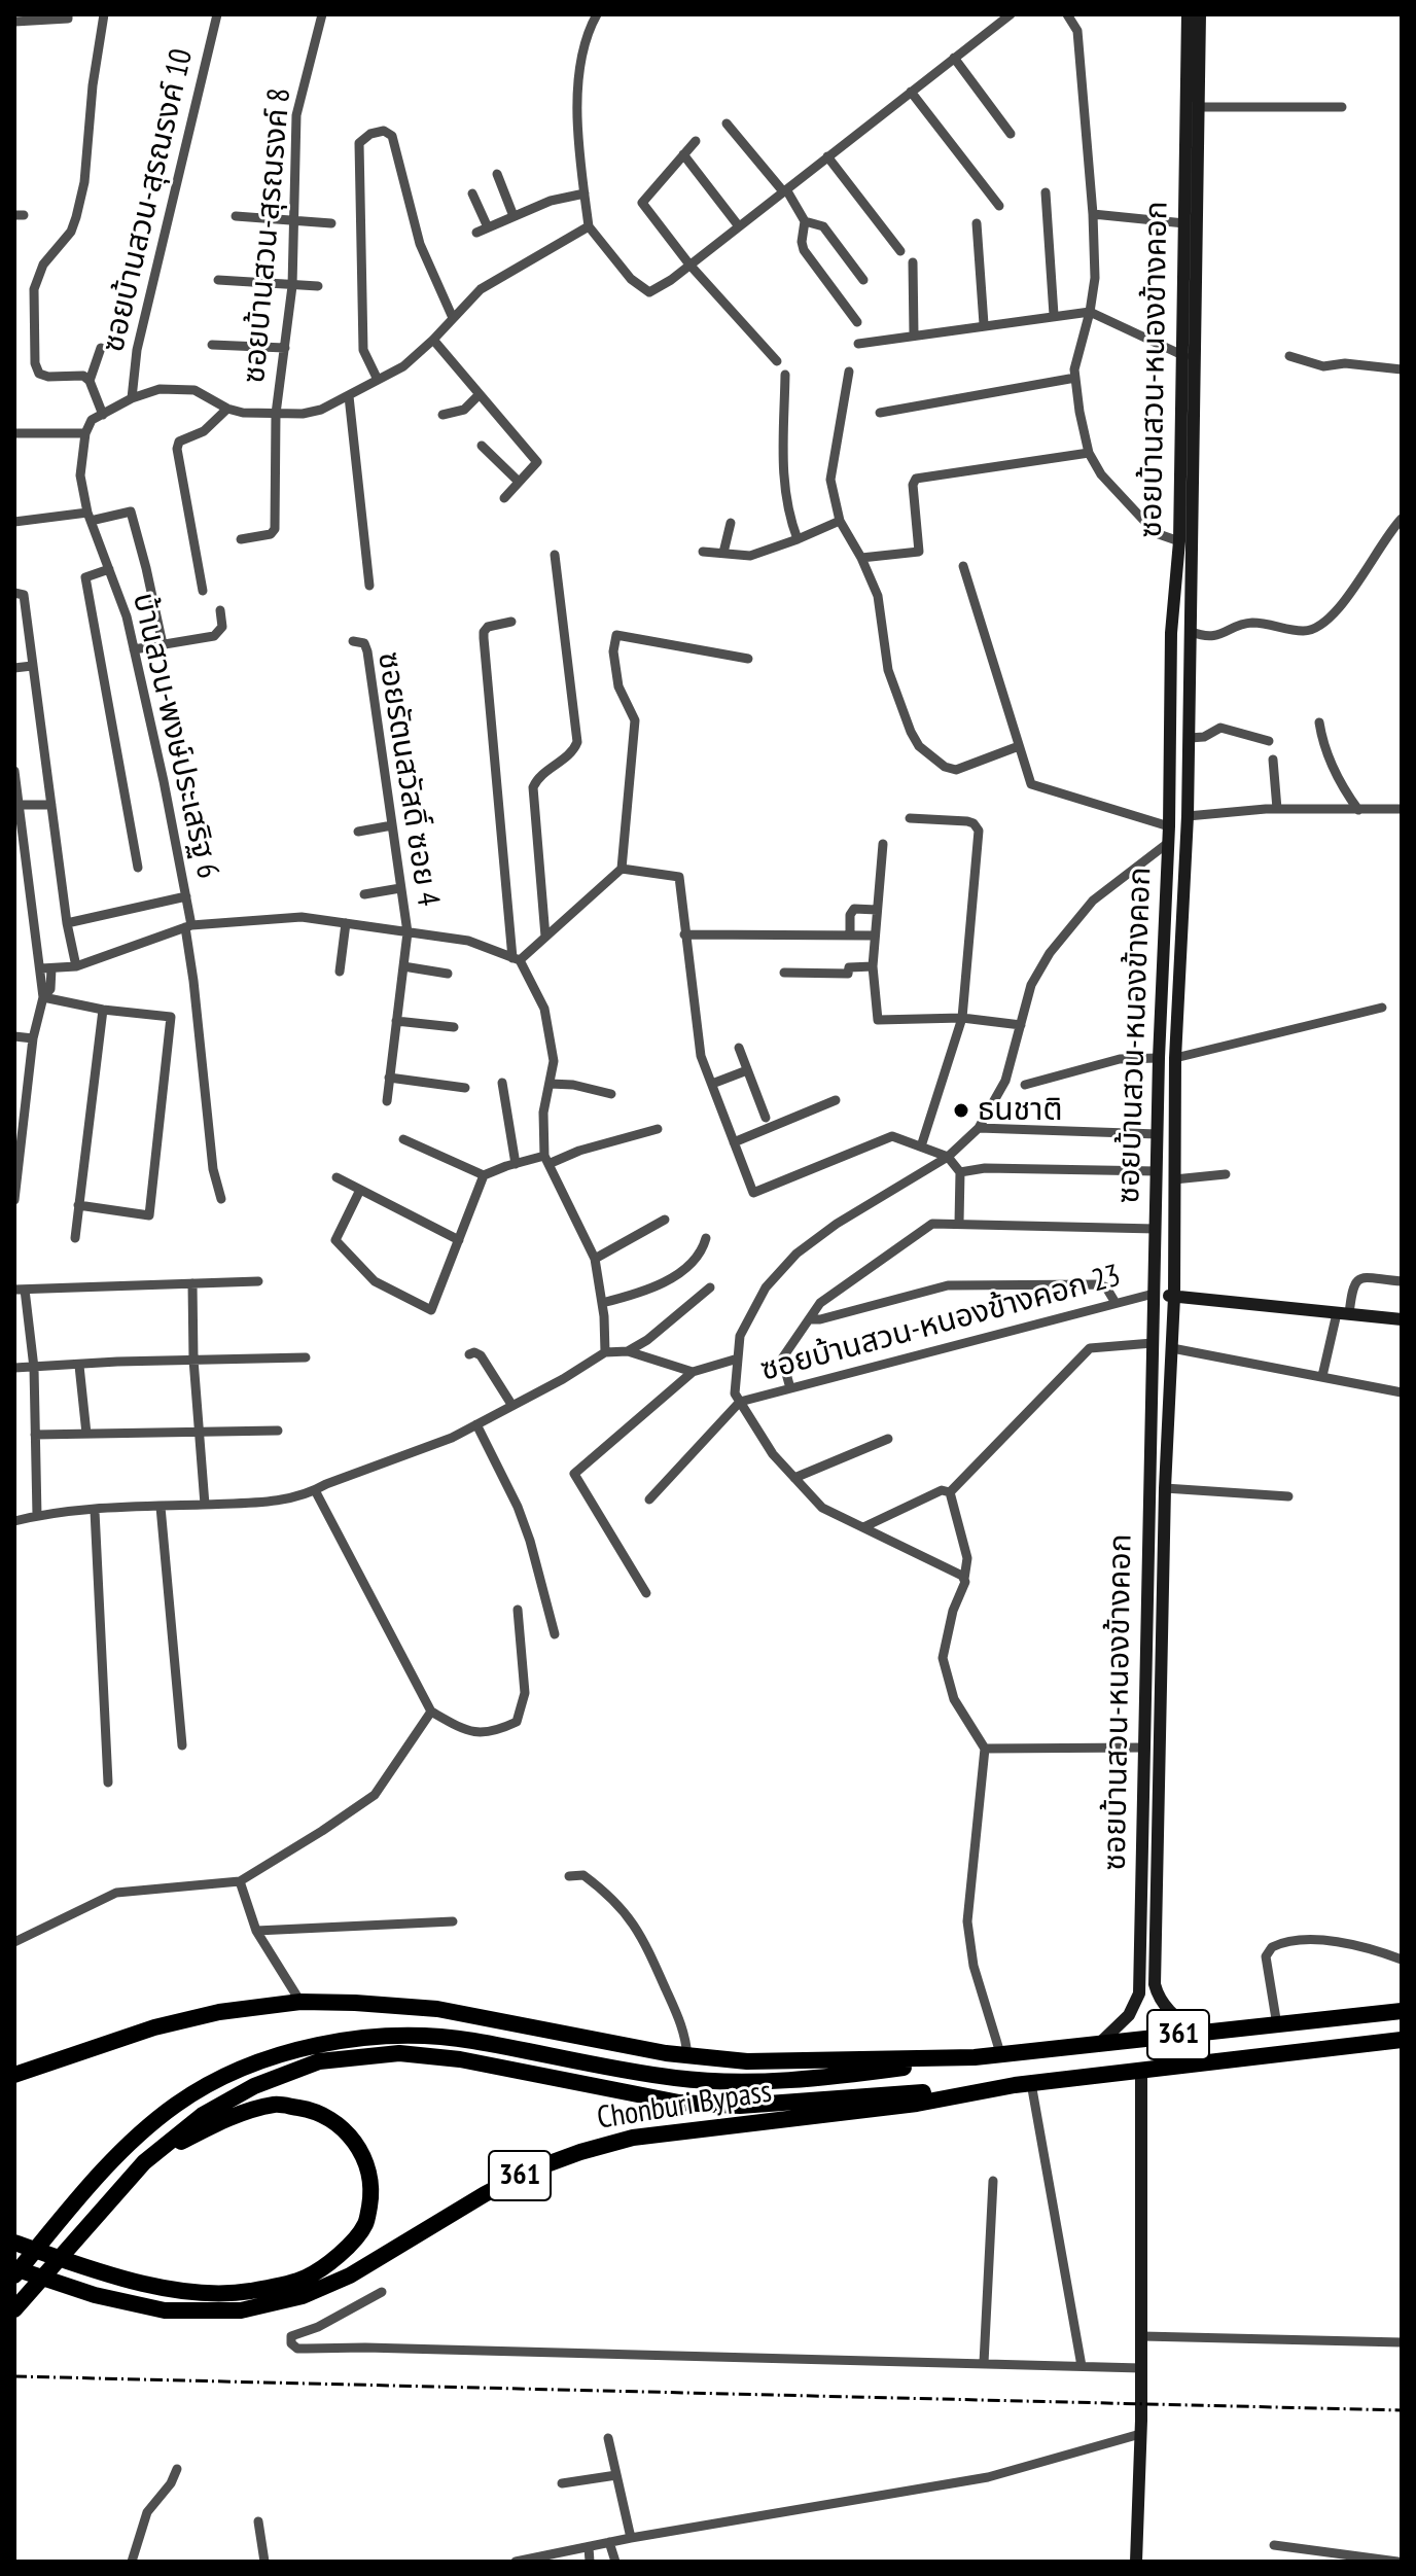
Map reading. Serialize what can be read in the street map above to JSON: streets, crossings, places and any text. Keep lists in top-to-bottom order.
{
  "streets": {
    "highway": ["361", "Chonburi Bypass"],
    "main road": ["ซอยบ้านสวน-หนองข้างคอก"],
    "street": [
      "ซอยบ้านสวน-สุรณรงค์ 10",
      "ซอยบ้านสวน-สุรณรงค์ 8",
      "บ้านสวน-พงษ์ประเสริฐ 6",
      "ซอยรัตนสวัสดิ์ ซอย 4",
      "ซอยบ้านสวน-หนองข้างคอก 23"
    ]
  },
  "crossings": [
    ["ซอยบ้านสวน-หนองข้างคอก", "ซอยบ้านสวน-หนองข้างคอก 23"],
    ["ซอยบ้านสวน-หนองข้างคอก", "Chonburi Bypass"]
  ],
  "places": ["ธนชาติ"]
}
